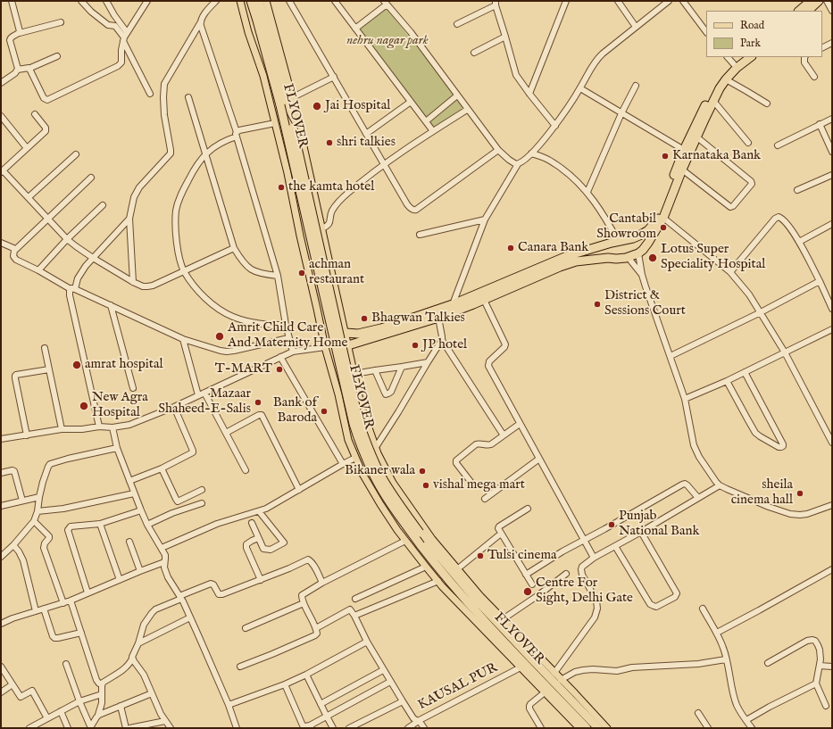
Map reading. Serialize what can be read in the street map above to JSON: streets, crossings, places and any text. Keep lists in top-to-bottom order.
{
  "streets": {
    "highway": ["FLYOVER"],
    "street": ["KAUSAL PUR"]
  },
  "parks": ["nehru nagar park"],
  "places": [
    "Jai Hospital",
    "shri talkies",
    "Karnataka Bank",
    "the kamta hotel",
    "Cantabil Showroom",
    "Canara Bank",
    "Lotus Super Speciality Hospital",
    "achman restaurant",
    "District & Sessions Court",
    "Bhagwan Talkies",
    "Amrit Child Care And Maternity Home",
    "JP hotel",
    "amrat hospital",
    "T-MART",
    "Mazaar Shaheed-E-Salis",
    "New Agra Hospital",
    "Bank of Baroda",
    "Bikaner wala",
    "vishal mega mart",
    "sheila cinema hall",
    "Punjab National Bank",
    "Tulsi cinema",
    "Centre For Sight, Delhi Gate"
  ],
  "legend": ["Road", "Park"]
}
